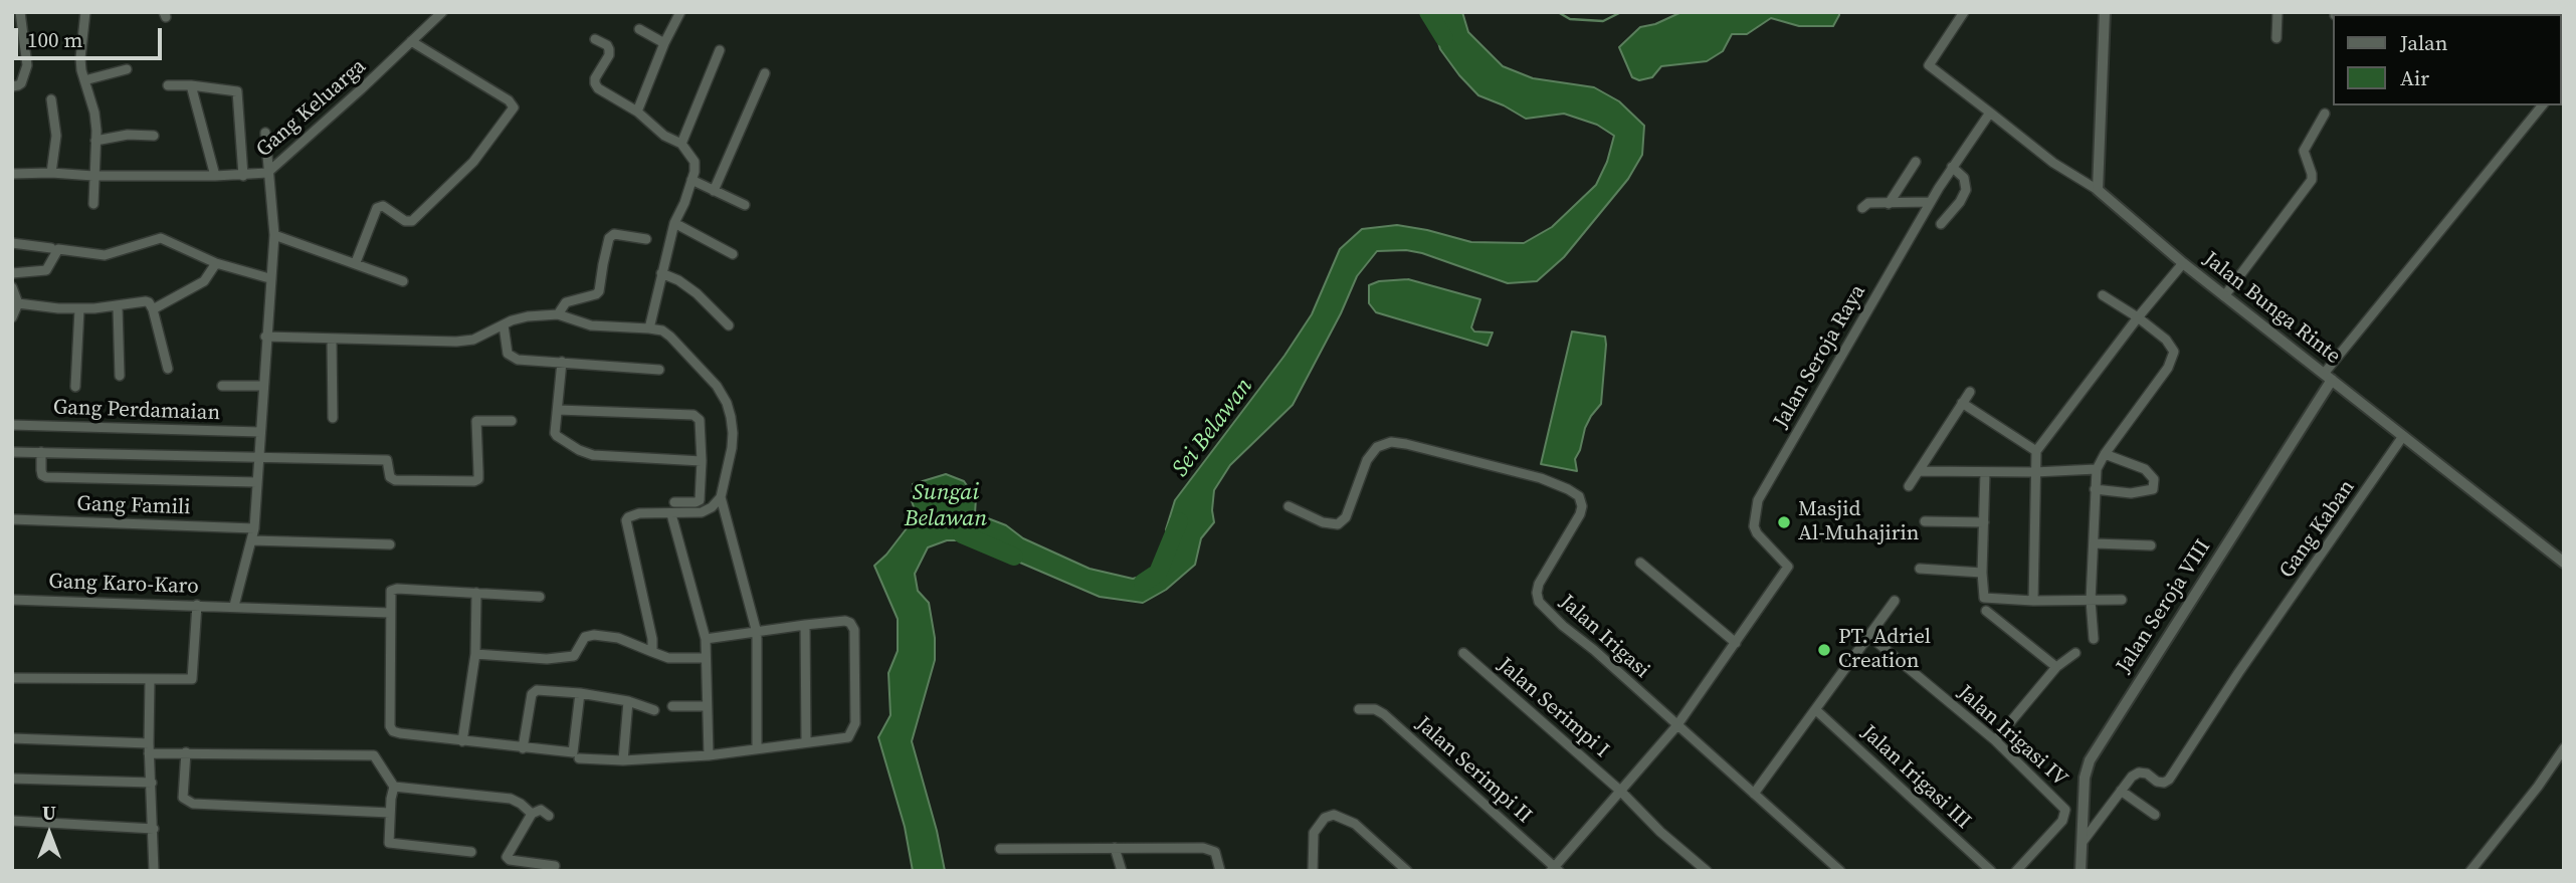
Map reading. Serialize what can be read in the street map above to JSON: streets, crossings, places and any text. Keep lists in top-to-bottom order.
{
  "streets": {
    "street": [
      "Gang Keluarga",
      "Jalan Bunga Rinte",
      "Jalan Seroja Raya",
      "Gang Perdamaian",
      "Gang Famili",
      "Gang Kaban",
      "Gang Karo-Karo",
      "Jalan Seroja VIII",
      "Jalan Irigasi",
      "Jalan Serimpi I",
      "Jalan Irigasi IV",
      "Jalan Serimpi II",
      "Jalan Irigasi III"
    ]
  },
  "crossings": [
    ["Jalan Bunga Rinte", "Gang Kaban"],
    ["Jalan Bunga Rinte", "Jalan Seroja VIII"],
    ["Jalan Seroja Raya", "Jalan Irigasi"],
    ["Jalan Seroja Raya", "Jalan Serimpi I"],
    ["Jalan Seroja Raya", "Jalan Serimpi II"]
  ],
  "water": ["Sei Belawan", "Sungai Belawan"],
  "places": ["Masjid Al-Muhajirin", "PT. Adriel Creation"],
  "legend": ["Jalan", "Air"],
  "scale_bar": "100 m",
  "north": "top"
}
